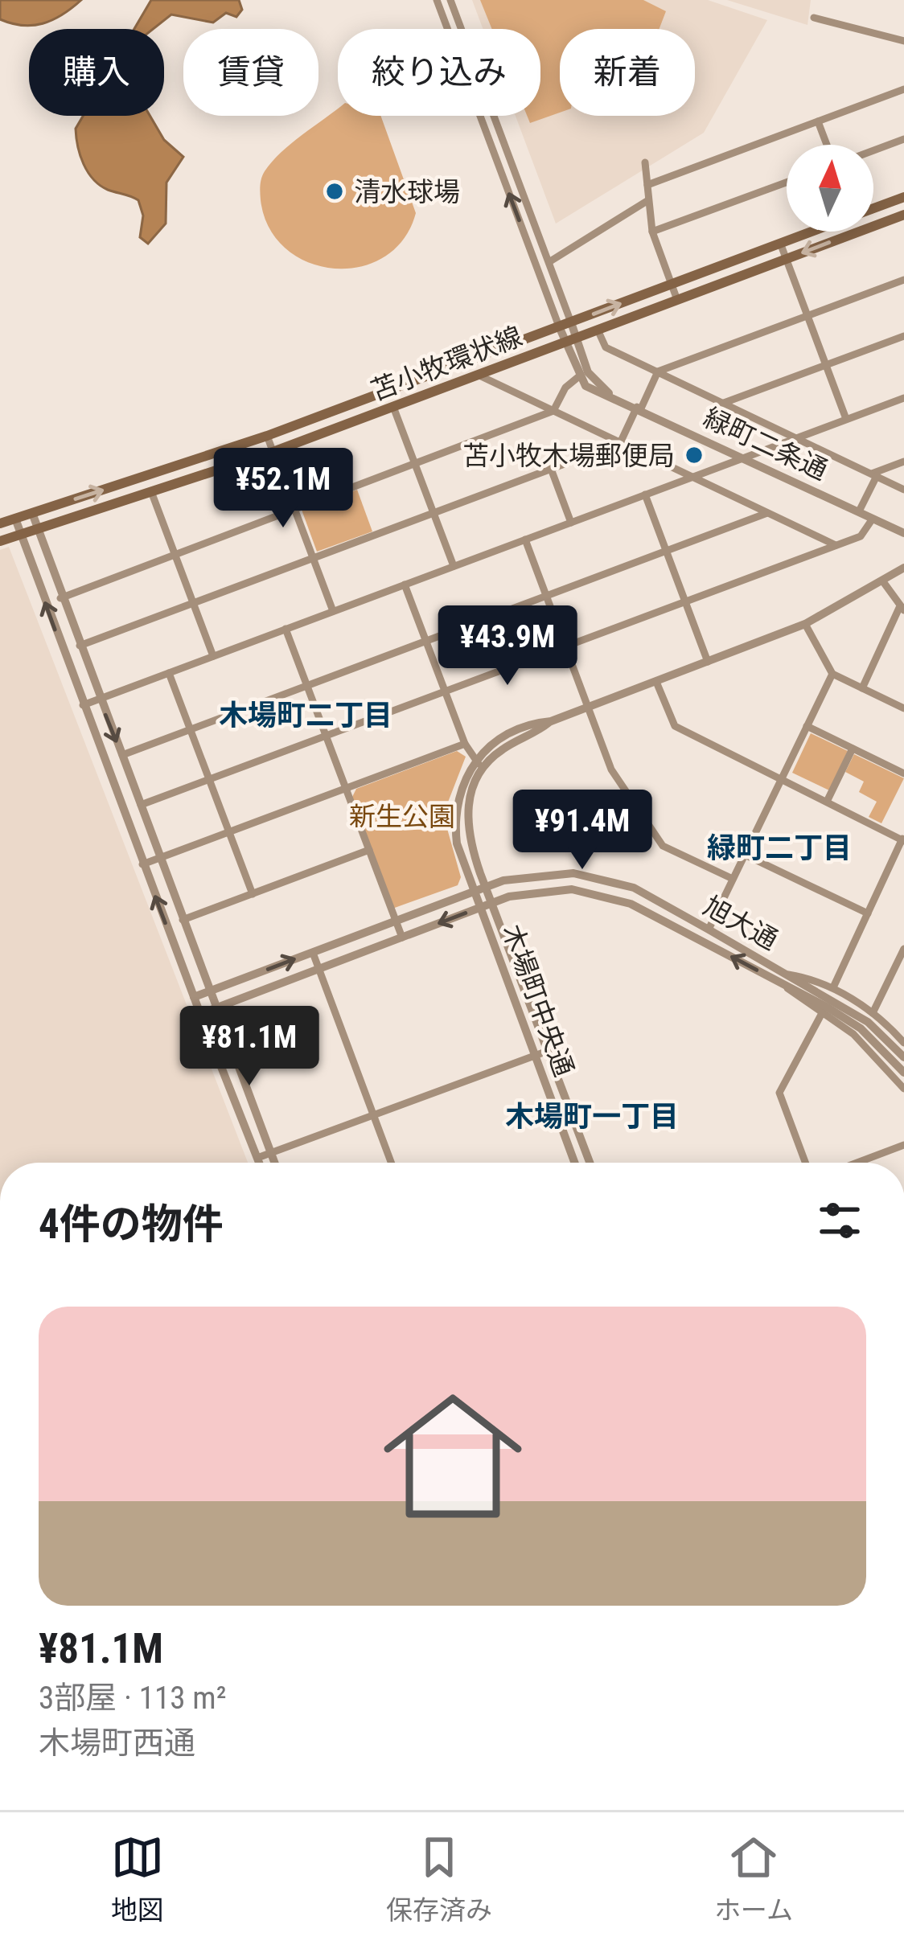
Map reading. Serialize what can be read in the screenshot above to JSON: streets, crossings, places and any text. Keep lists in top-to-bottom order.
{
  "streets": {
    "main road": ["苫小牧環状線"],
    "street": ["緑町二条通", "旭大通", "木場町中央通"]
  },
  "crossings": [
    ["苫小牧環状線", "緑町二条通"],
    ["旭大通", "木場町中央通"]
  ],
  "districts": ["木場町二丁目", "緑町二丁目", "木場町一丁目"],
  "parks": ["新生公園"],
  "places": ["清水球場", "苫小牧木場郵便局"],
  "north": "top",
  "page": {
    "chip": [
      "購入",
      "賃貸",
      "絞り込み",
      "新着"
    ],
    "price": [
      "¥52.1M",
      "¥43.9M",
      "¥91.4M",
      "¥81.1M"
    ],
    "heading": "4件の物件",
    "list": [
      {
        "name": "¥81.1M",
        "note": "3部屋 · 113 m² · 木場町西通"
      }
    ],
    "tabs": ["地図", "保存済み", "ホーム"]
  }
}
